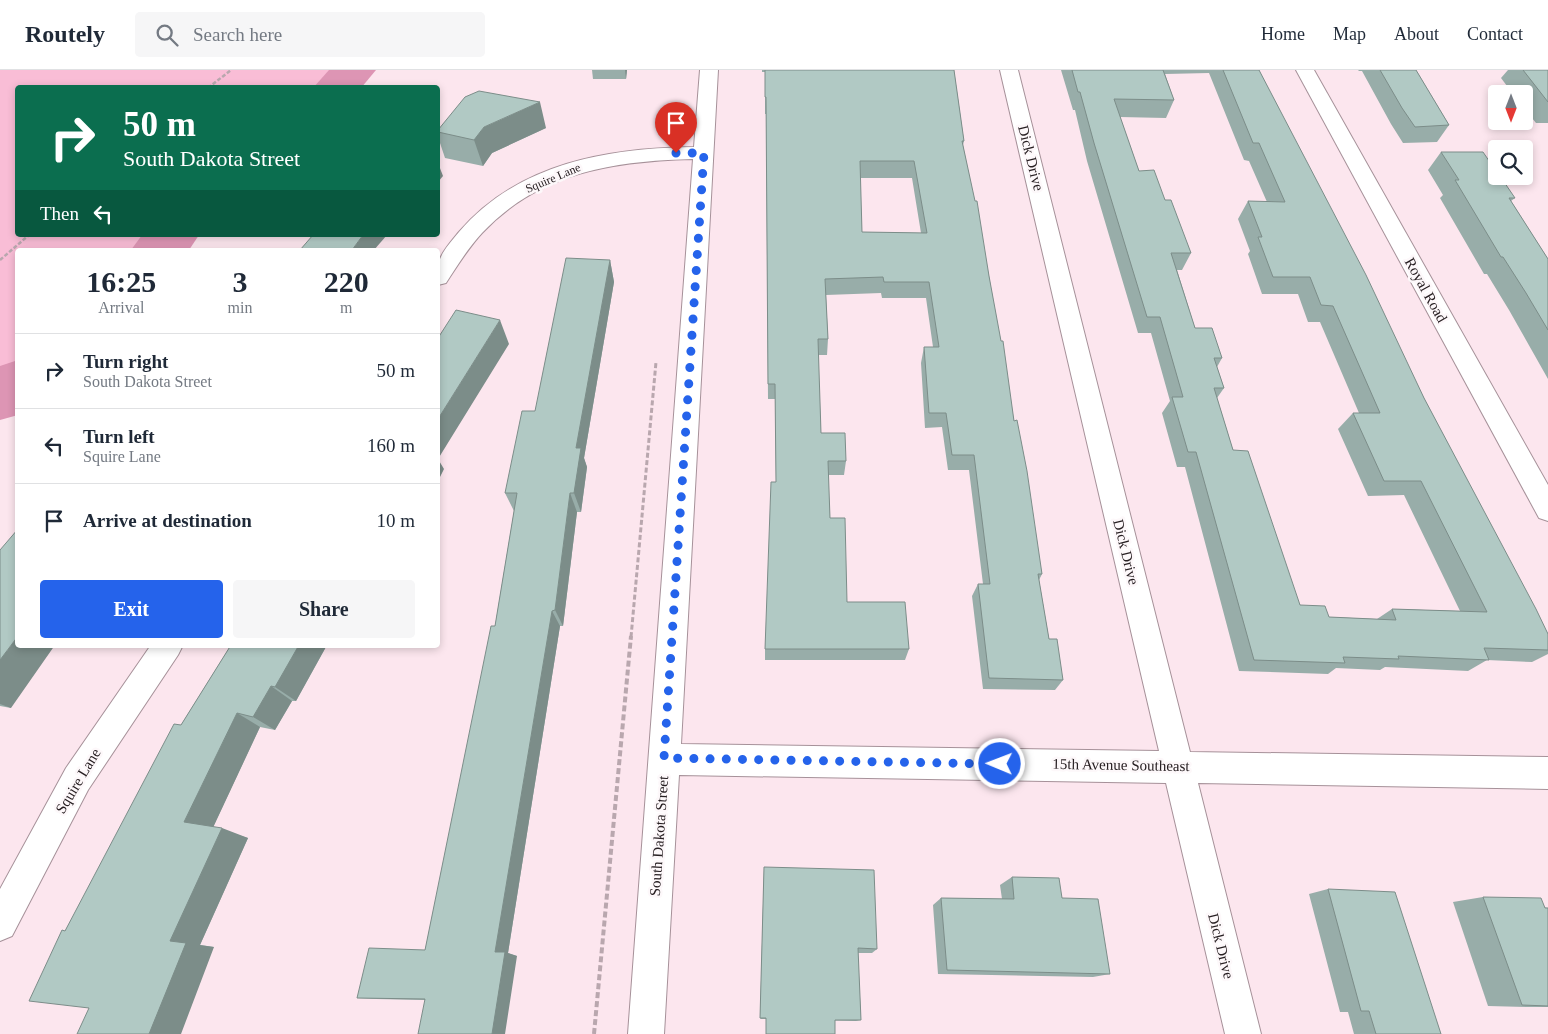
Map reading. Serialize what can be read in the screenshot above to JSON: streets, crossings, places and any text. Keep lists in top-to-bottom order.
{
  "streets": {
    "street": [
      "Dick Drive",
      "Squire Lane",
      "Royal Road",
      "15th Avenue Southeast",
      "South Dakota Street"
    ]
  },
  "crossings": [
    ["Dick Drive", "15th Avenue Southeast"],
    ["Squire Lane", "South Dakota Street"],
    ["15th Avenue Southeast", "South Dakota Street"]
  ],
  "north": "bottom",
  "page": {
    "header": "Routely",
    "search": "Search here",
    "nav": [
      "Home",
      "Map",
      "About",
      "Contact"
    ],
    "turn": ["50 m", "South Dakota Street"],
    "then": "Then",
    "eta": [
      "16:25",
      "Arrival",
      "3",
      "min",
      "220",
      "m"
    ],
    "list": [
      {
        "name": "Turn right",
        "note": "South Dakota Street",
        "value": "50 m"
      },
      {
        "name": "Turn left",
        "note": "Squire Lane",
        "value": "160 m"
      },
      {
        "name": "Arrive at destination",
        "value": "10 m"
      }
    ],
    "buttons": ["Exit", "Share"]
  }
}
